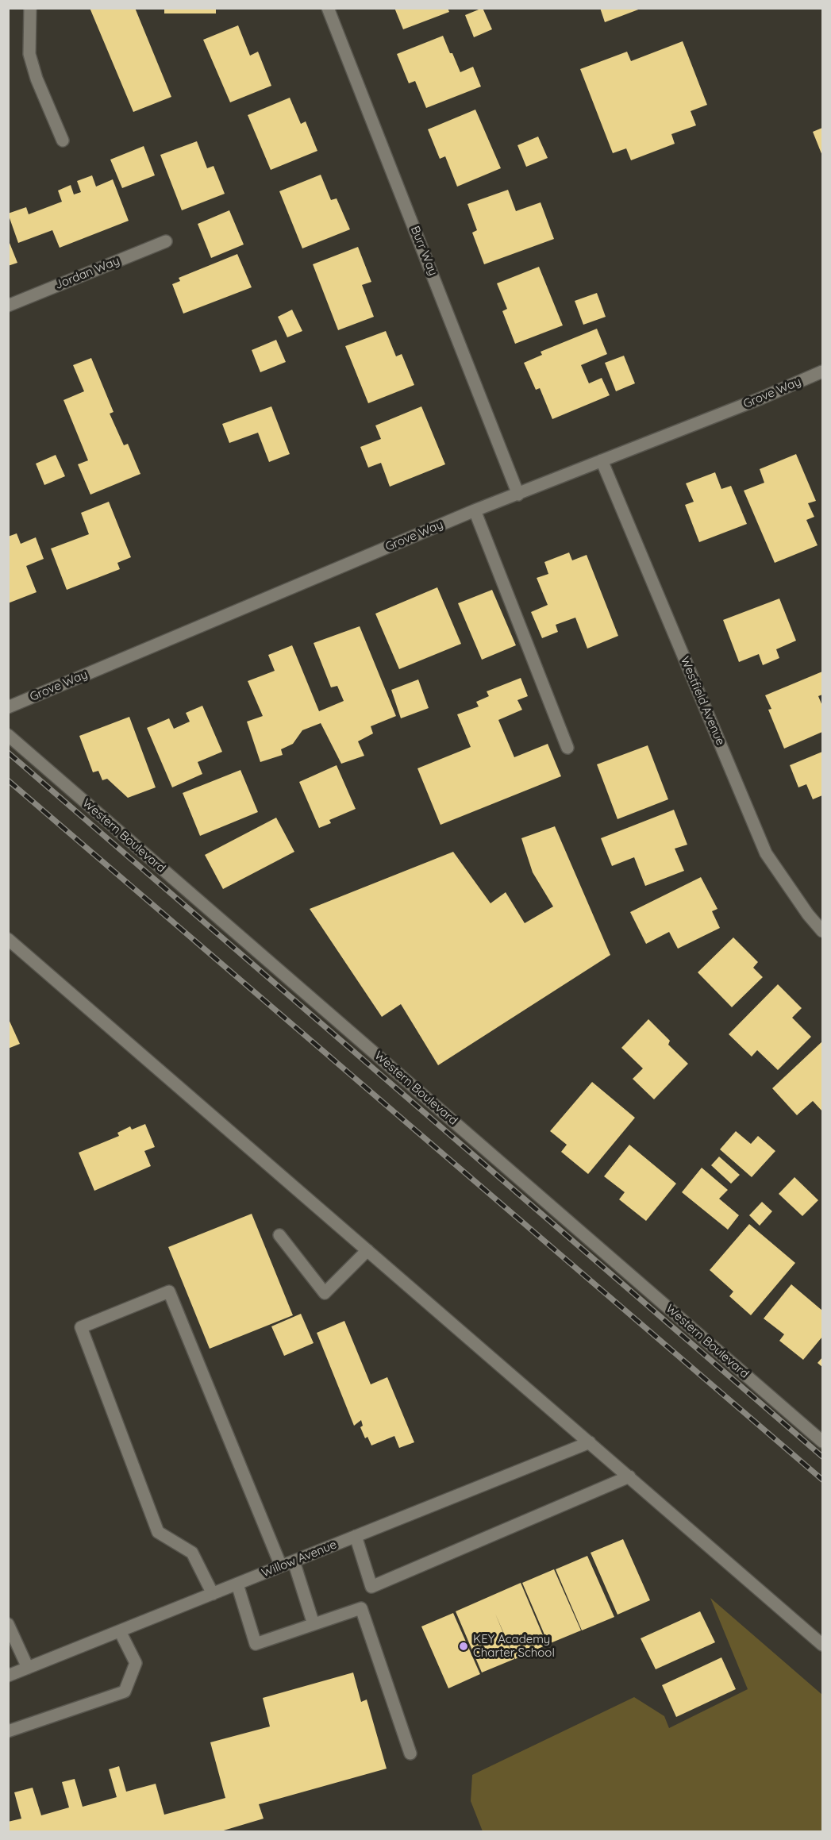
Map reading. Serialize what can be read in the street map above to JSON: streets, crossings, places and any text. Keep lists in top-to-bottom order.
{
  "streets": {
    "street": [
      "Burr Way",
      "Jordan Way",
      "Grove Way",
      "Westfield Avenue",
      "Western Boulevard",
      "Willow Avenue"
    ]
  },
  "crossings": [
    ["Burr Way", "Grove Way"],
    ["Grove Way", "Westfield Avenue"]
  ],
  "places": ["KEY Academy Charter School"]
}
